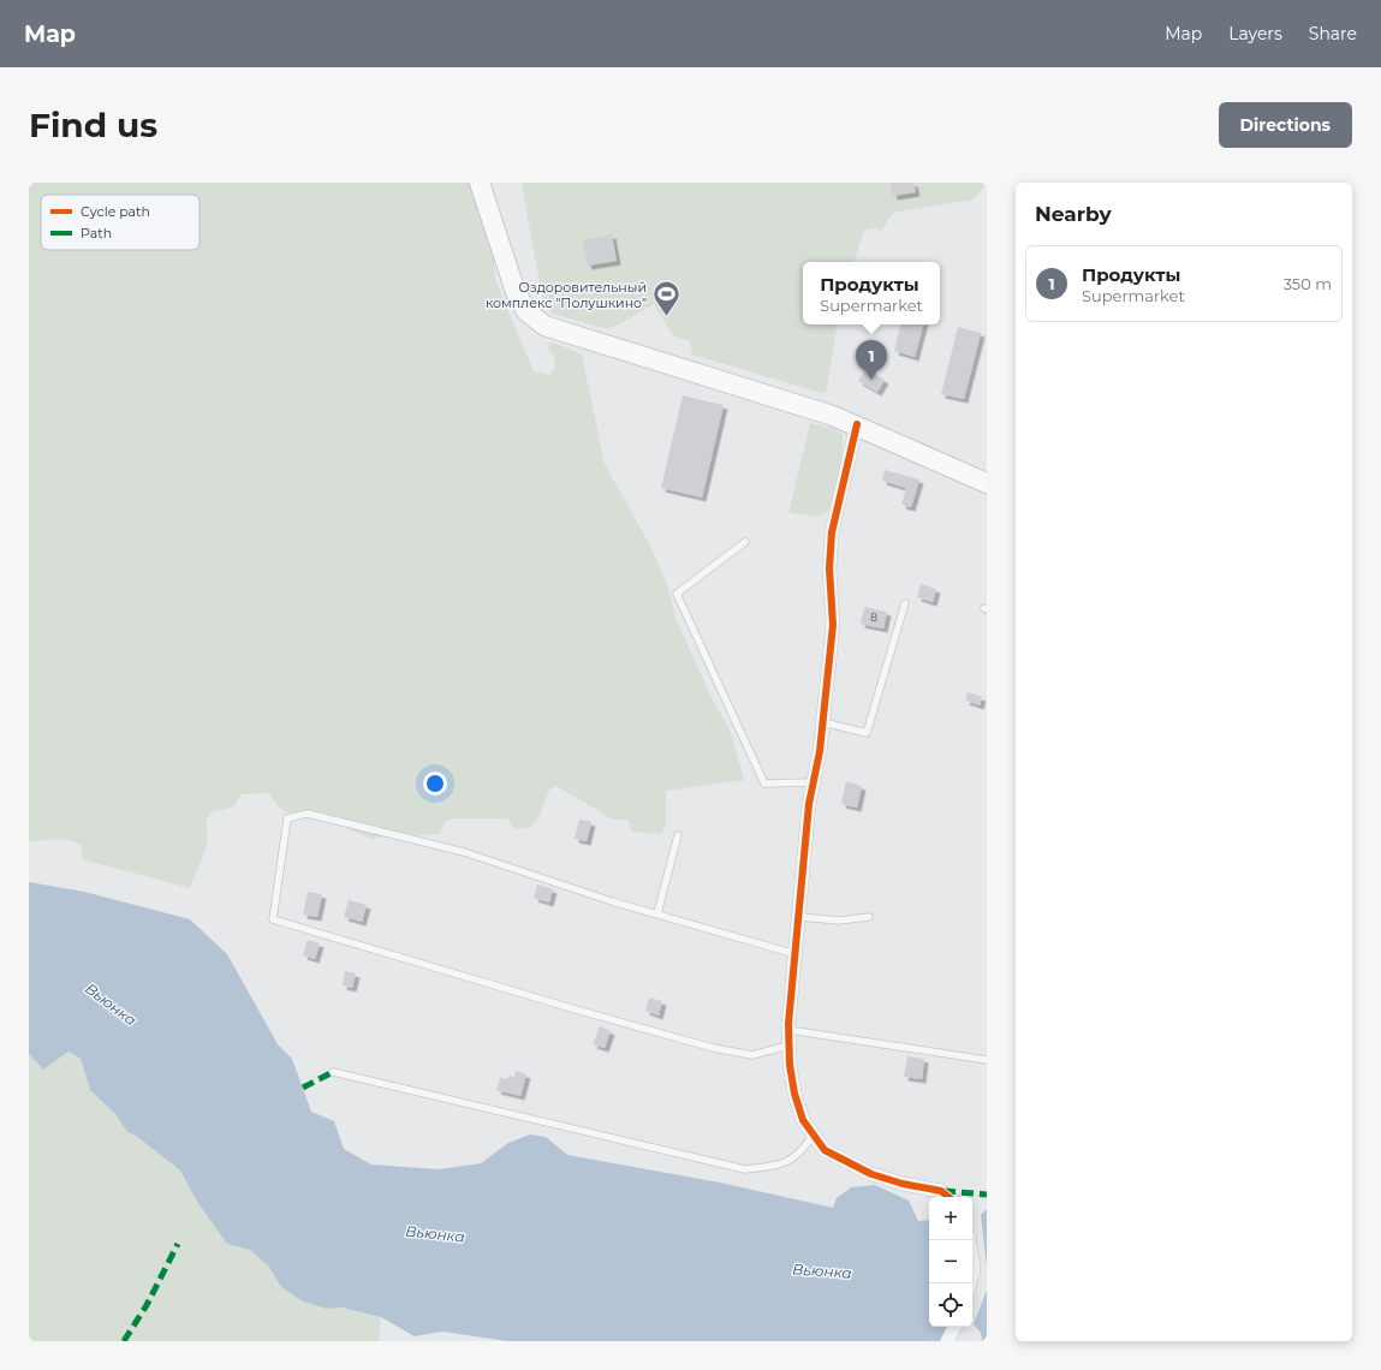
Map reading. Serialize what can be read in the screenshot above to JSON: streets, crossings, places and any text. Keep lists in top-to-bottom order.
{
  "water": ["Вьюнка"],
  "places": {
    "sports": ["Оздоровительный комплекс \"Полушкино\""]
  },
  "house_numbers": ["8"],
  "legend": ["Cycle path", "Path"],
  "page": {
    "header": "Map",
    "nav": ["Map", "Layers", "Share"],
    "buttons": "Directions",
    "title": "Find us",
    "heading": "Nearby",
    "list": [
      {
        "mark": "1",
        "name": "Продукты",
        "note": "Supermarket",
        "value": "350 m"
      }
    ],
    "popup": ["Продукты", "Supermarket"],
    "pins": "1",
    "map_buttons": ["+", "−"]
  }
}
